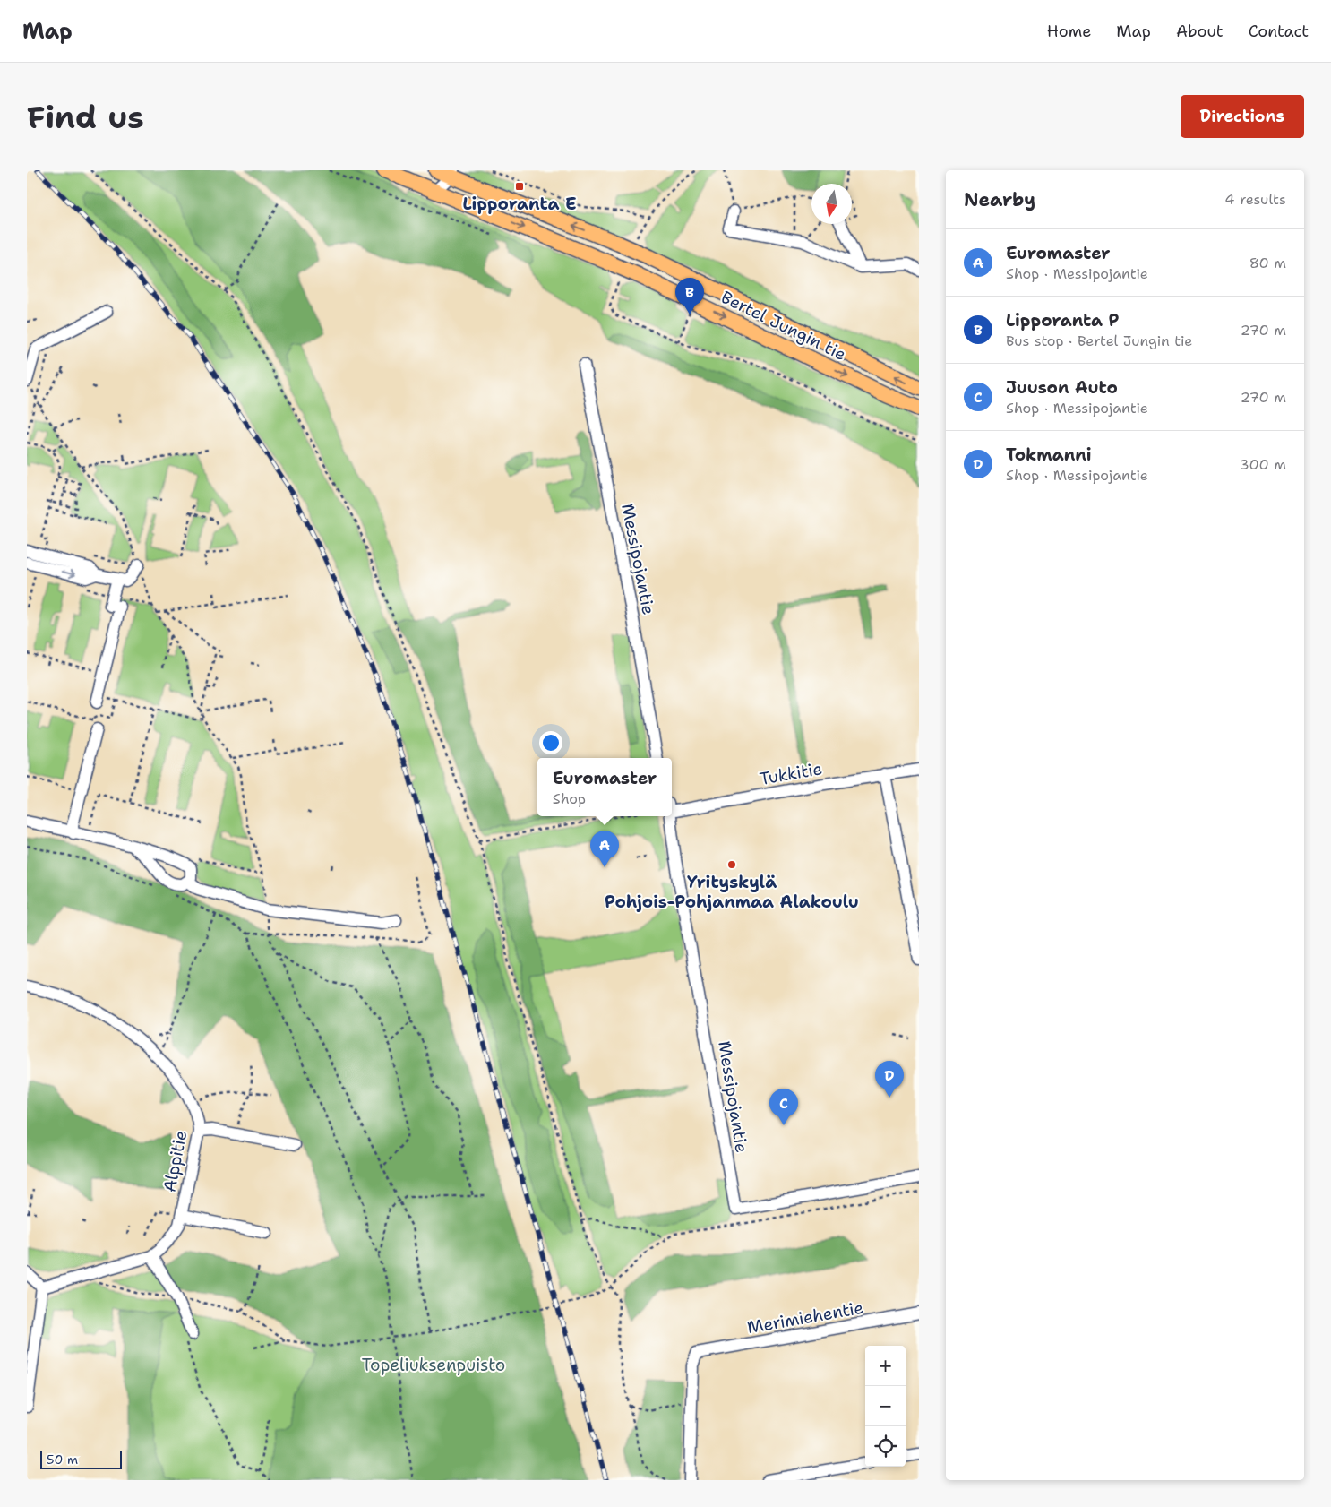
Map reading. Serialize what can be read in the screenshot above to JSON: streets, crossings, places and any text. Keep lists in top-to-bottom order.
{
  "streets": {
    "main road": ["Bertel Jungin tie"],
    "street": [
      "Messipojantie",
      "Tukkitie",
      "Alppitie",
      "Merimiehentie"
    ]
  },
  "parks": ["Topeliuksenpuisto"],
  "places": {
    "transit": ["Lipporanta E"],
    "other": ["Yrityskylä Pohjois-Pohjanmaa Alakoulu"]
  },
  "scale_bar": "50 m",
  "north": "bottom",
  "page": {
    "header": "Map",
    "nav": [
      "Home",
      "Map",
      "About",
      "Contact"
    ],
    "buttons": "Directions",
    "title": "Find us",
    "heading": ["Nearby", "4 results"],
    "list": [
      {
        "mark": "A",
        "name": "Euromaster",
        "note": "Shop · Messipojantie",
        "value": "80 m"
      },
      {
        "mark": "B",
        "name": "Lipporanta P",
        "note": "Bus stop · Bertel Jungin tie",
        "value": "270 m"
      },
      {
        "mark": "C",
        "name": "Juuson Auto",
        "note": "Shop · Messipojantie",
        "value": "270 m"
      },
      {
        "mark": "D",
        "name": "Tokmanni",
        "note": "Shop · Messipojantie",
        "value": "300 m"
      }
    ],
    "pins": [
      "B",
      "A",
      "D",
      "C"
    ],
    "popup": ["Euromaster", "Shop"],
    "map_buttons": ["+", "−"],
    "scale": "50 m"
  }
}
